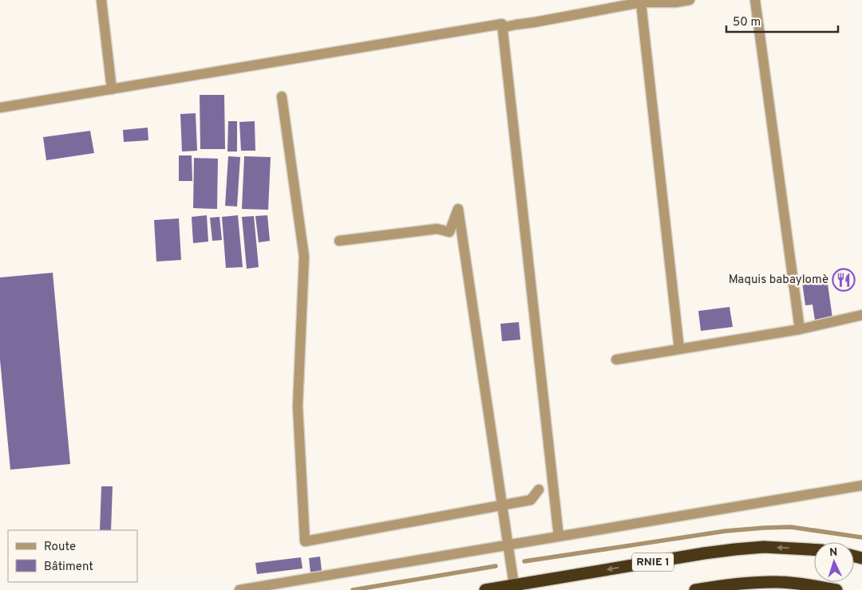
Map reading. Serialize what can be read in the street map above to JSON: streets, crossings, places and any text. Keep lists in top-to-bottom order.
{
  "streets": {
    "highway": ["RNIE 1"]
  },
  "places": {
    "restaurant": ["Maquis babaylomè"]
  },
  "legend": ["Route", "Bâtiment"],
  "scale_bar": "50 m",
  "north": "top"
}
